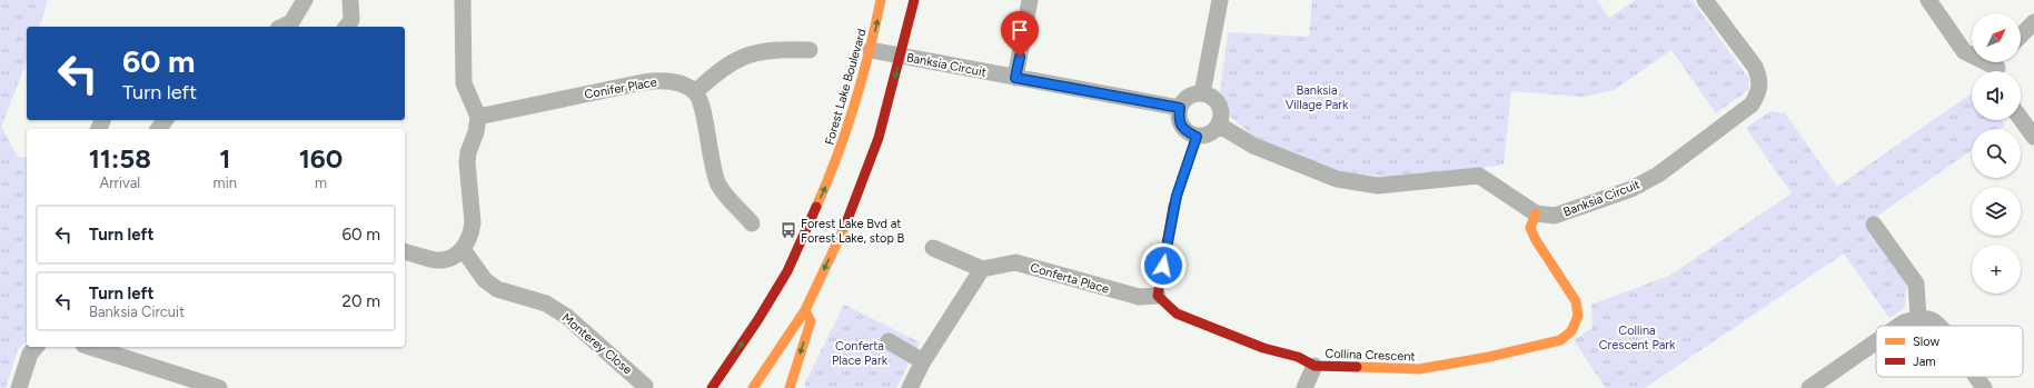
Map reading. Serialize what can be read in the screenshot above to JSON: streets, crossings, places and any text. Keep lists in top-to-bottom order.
{
  "streets": {
    "main road": ["Forest Lake Boulevard", "Collina Crescent"],
    "street": [
      "Banksia Circuit",
      "Conifer Place",
      "Conferta Place",
      "Monterey Close"
    ]
  },
  "crossings": [
    ["Banksia Circuit", "Forest Lake Boulevard"],
    ["Banksia Circuit", "Collina Crescent"],
    ["Conferta Place", "Collina Crescent"]
  ],
  "parks": ["Banksia Village Park", "Collina Crescent Park", "Conferta Place Park"],
  "places": {
    "bus stop": ["Forest Lake Bvd at Forest Lake, stop B"]
  },
  "legend": ["Slow", "Jam"],
  "north": "top right",
  "page": {
    "map_buttons": "+",
    "turn": ["60 m", "Turn left"],
    "eta": [
      "11:58",
      "Arrival",
      "1",
      "min",
      "160",
      "m"
    ],
    "list": [
      {
        "name": "Turn left",
        "value": "60 m"
      },
      {
        "name": "Turn left",
        "note": "Banksia Circuit",
        "value": "20 m"
      }
    ]
  }
}
